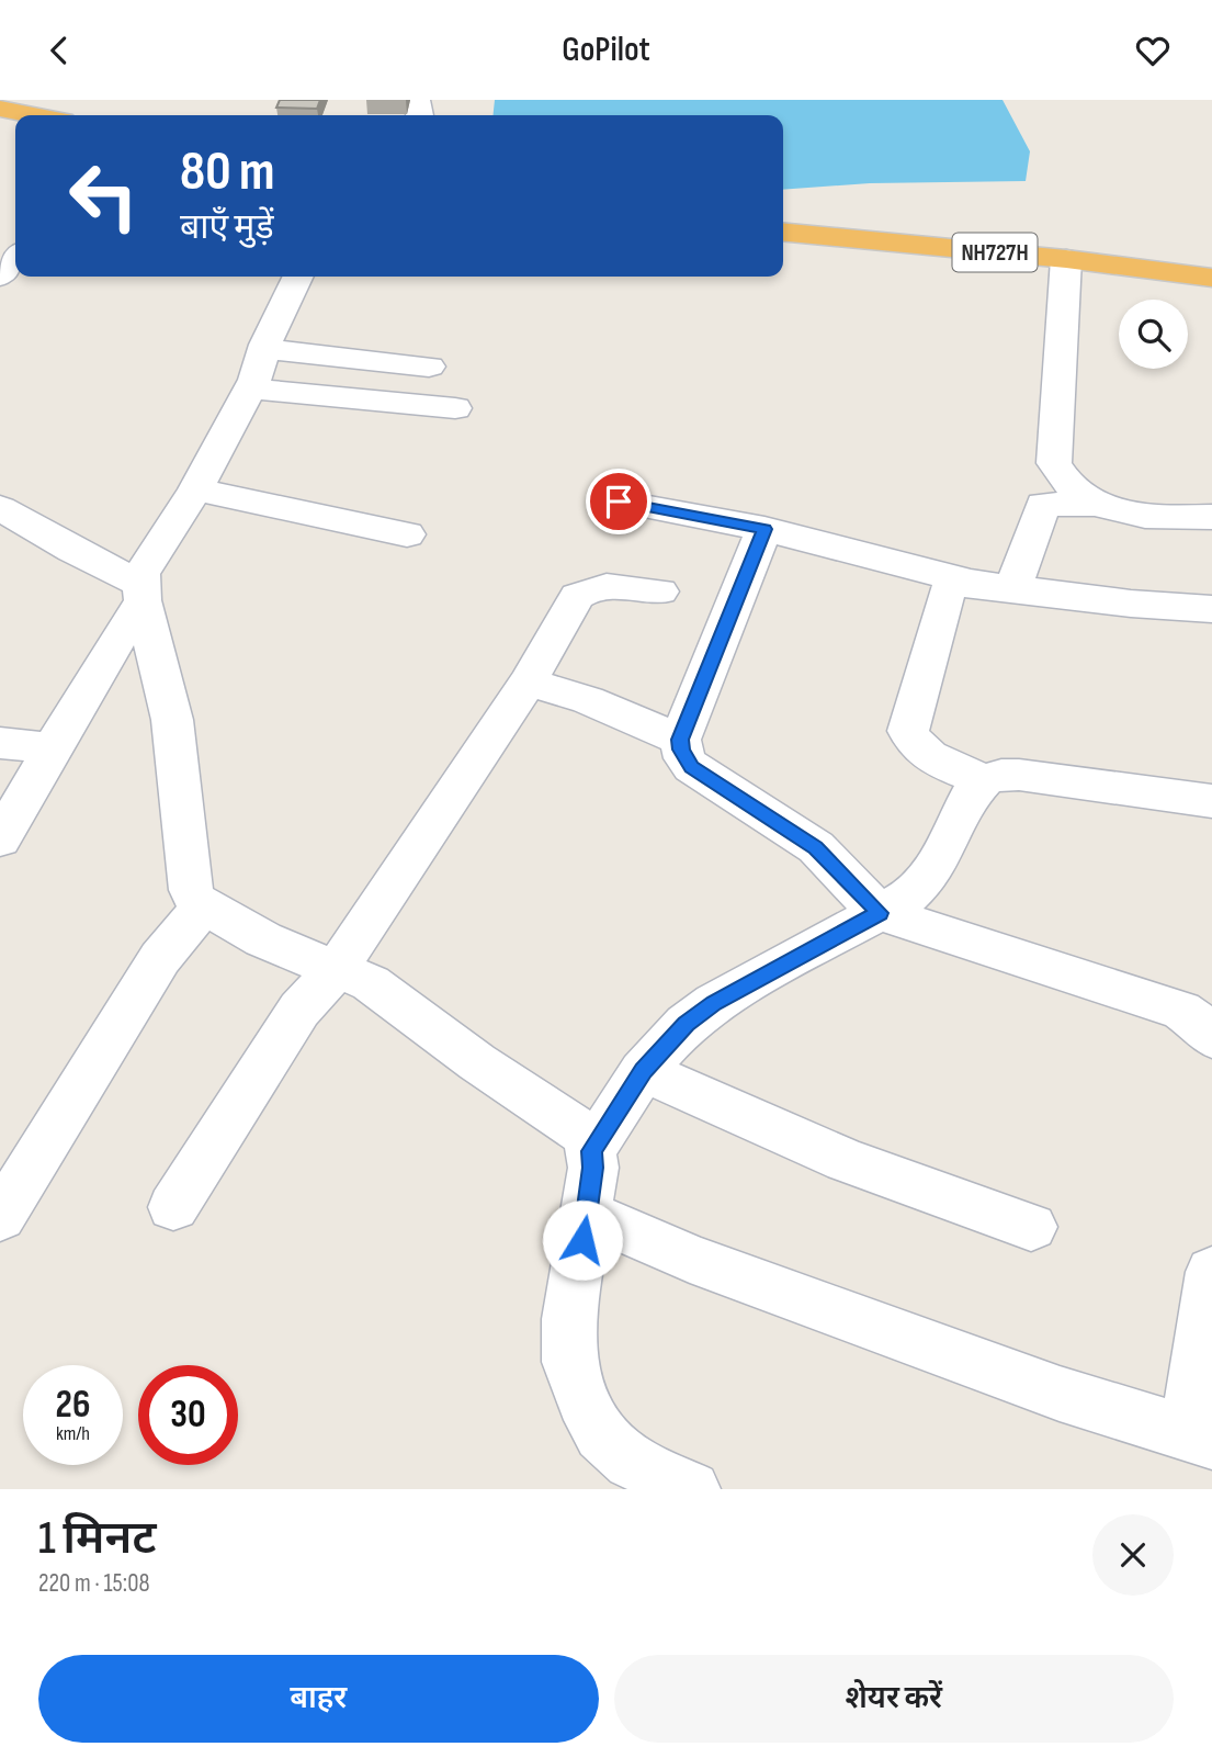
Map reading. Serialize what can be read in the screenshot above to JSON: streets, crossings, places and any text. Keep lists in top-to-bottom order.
{
  "streets": {
    "highway": ["NH727H"]
  },
  "page": {
    "header": "GoPilot",
    "turn": ["80 m", "बाएँ मुड़ें"],
    "speed": "26 km/h",
    "limit": "30",
    "heading": ["1 मिनट", "220 m · 15:08"],
    "buttons": ["बाहर", "शेयर करें"]
  }
}
